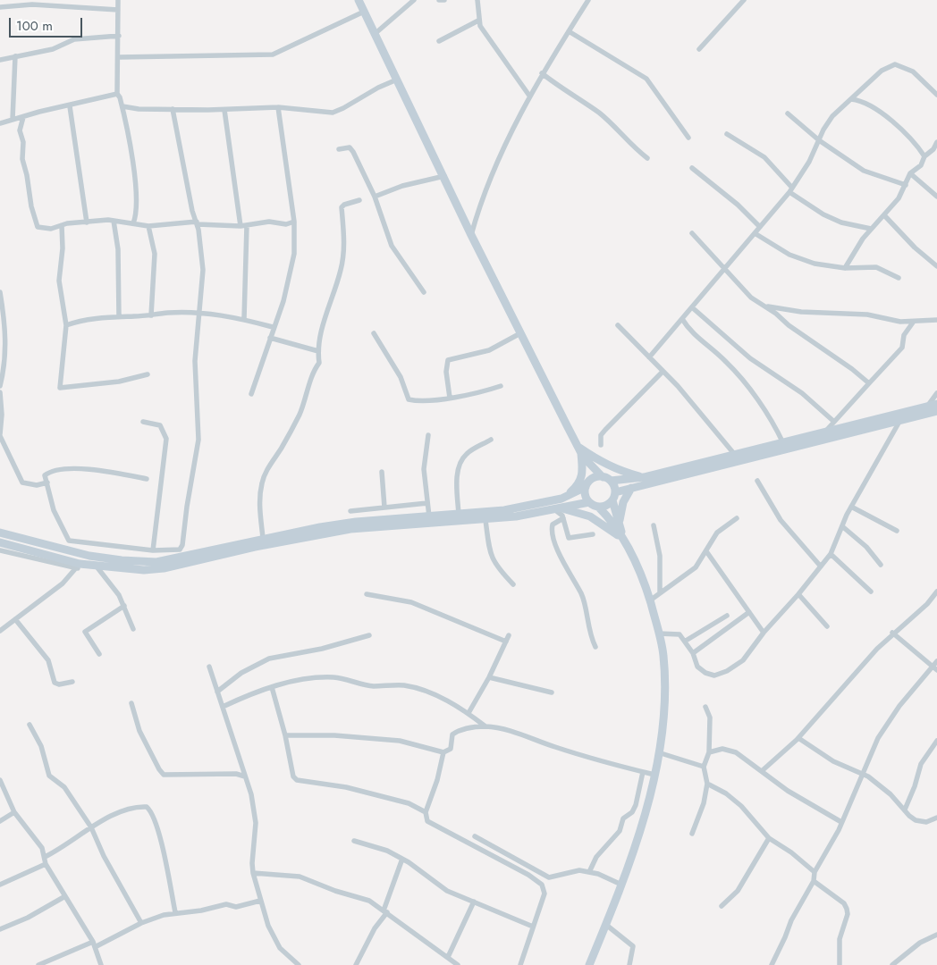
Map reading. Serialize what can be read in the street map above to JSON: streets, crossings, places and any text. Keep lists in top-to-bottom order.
{
  "scale_bar": "100 m"
}
